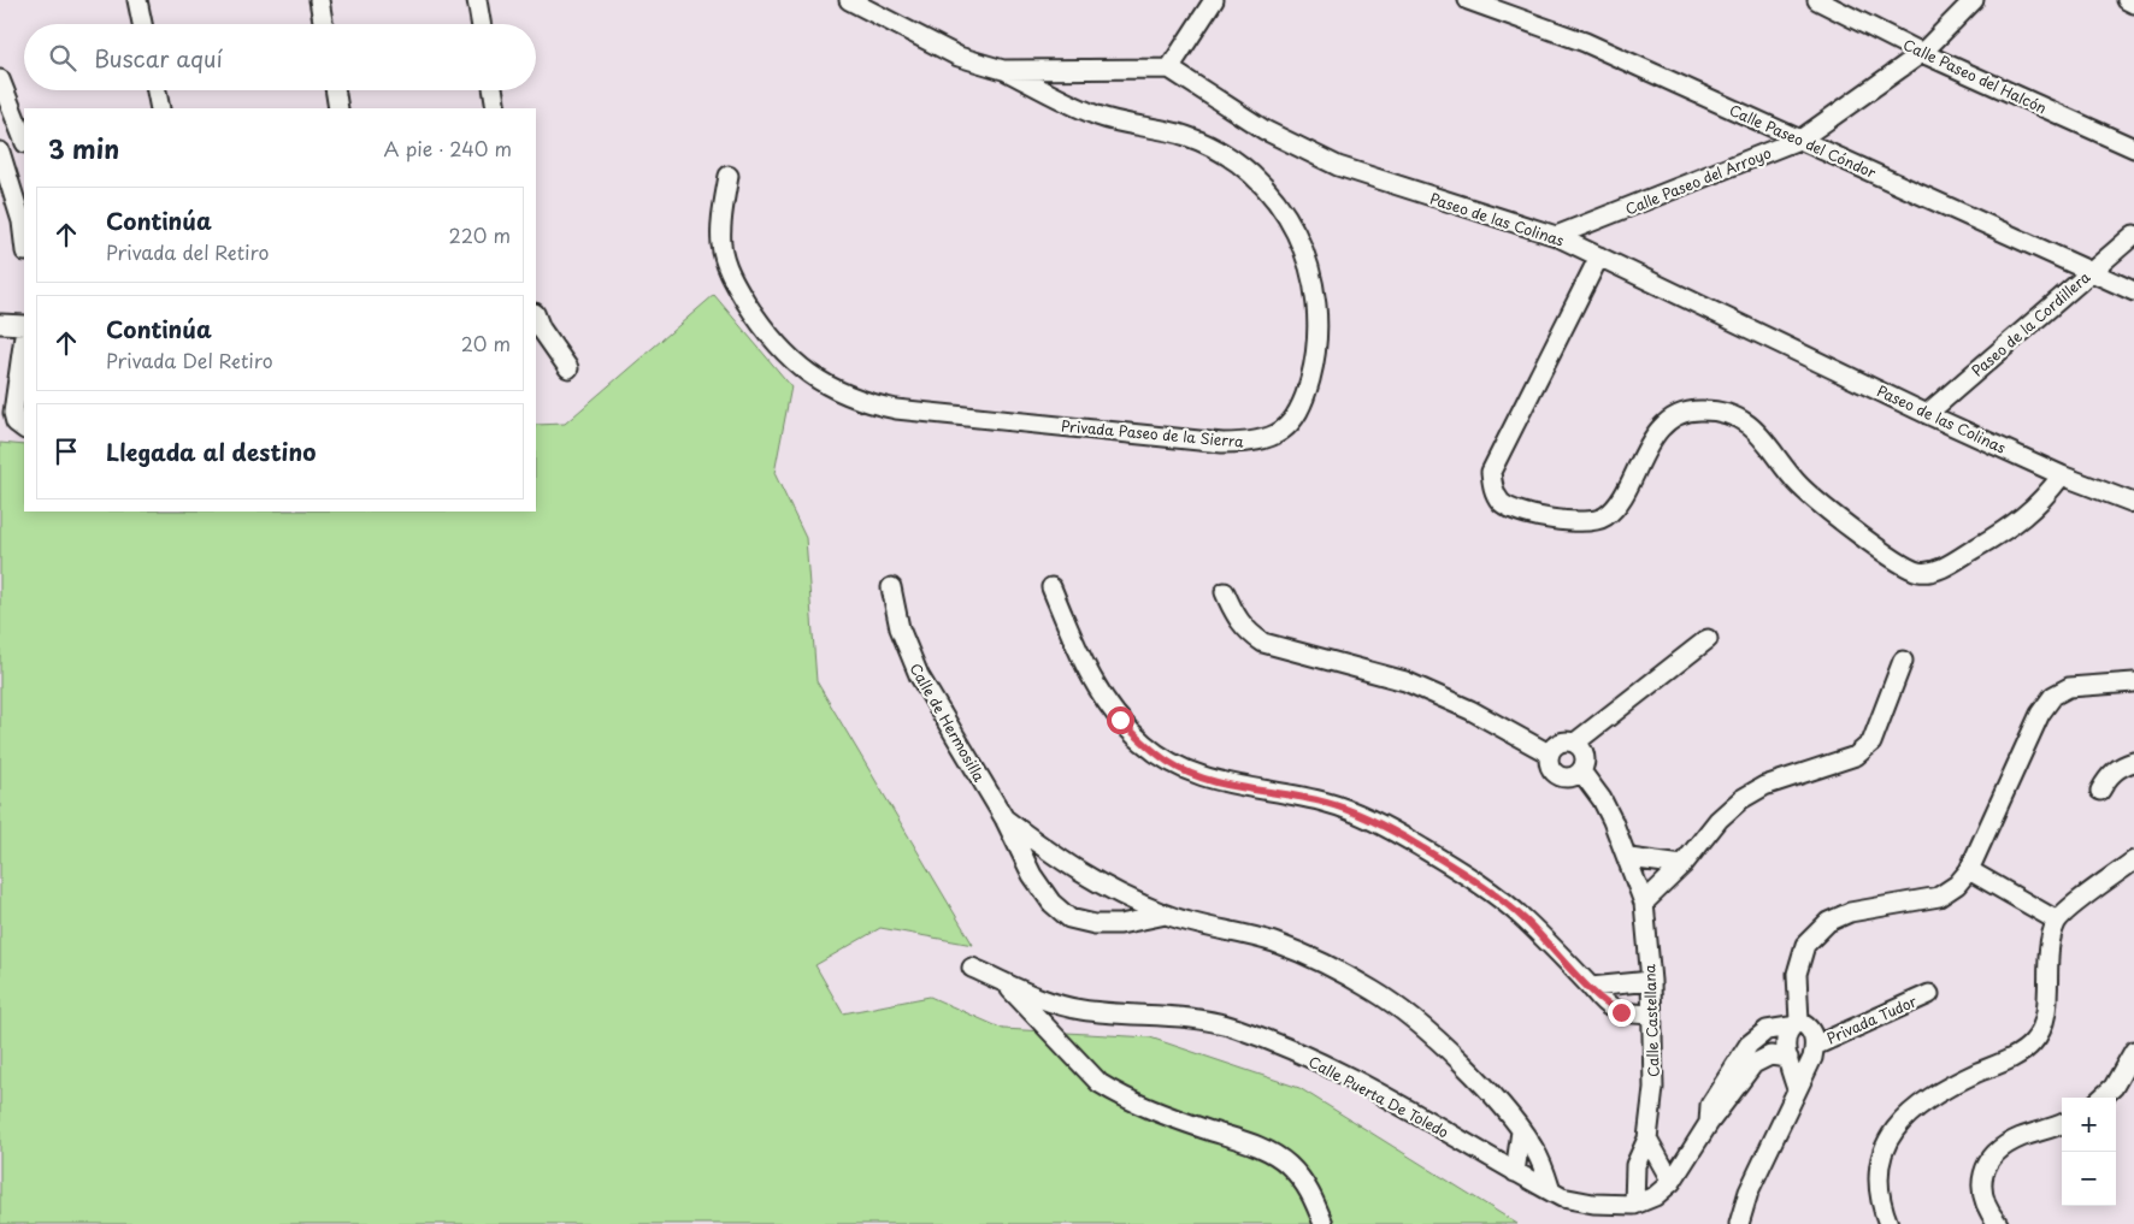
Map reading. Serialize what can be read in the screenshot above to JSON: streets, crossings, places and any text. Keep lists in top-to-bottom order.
{
  "streets": {
    "street": [
      "Calle Paseo del Halcón",
      "Calle Paseo del Cóndor",
      "Calle Paseo del Arroyo",
      "Paseo de las Colinas",
      "Paseo de la Cordillera",
      "Privada Paseo de la Sierra",
      "Calle de Hermosilla",
      "Privada Tudor",
      "Calle Castellana",
      "Calle Puerta De Toledo"
    ]
  },
  "crossings": [
    ["Calle Paseo del Halcón", "Calle Paseo del Arroyo"],
    ["Calle Paseo del Cóndor", "Calle Paseo del Arroyo"],
    ["Calle Paseo del Cóndor", "Paseo de la Cordillera"],
    ["Calle Paseo del Arroyo", "Paseo de las Colinas"],
    ["Paseo de las Colinas", "Paseo de la Cordillera"],
    ["Calle Castellana", "Calle Puerta De Toledo"]
  ],
  "page": {
    "search": "Buscar aquí",
    "heading": ["3 min", "A pie · 240 m"],
    "list": [
      ["Continúa", "Privada del Retiro", "220 m"],
      ["Continúa", "Privada Del Retiro", "20 m"],
      "Llegada al destino"
    ],
    "map_buttons": ["+", "−"]
  }
}
